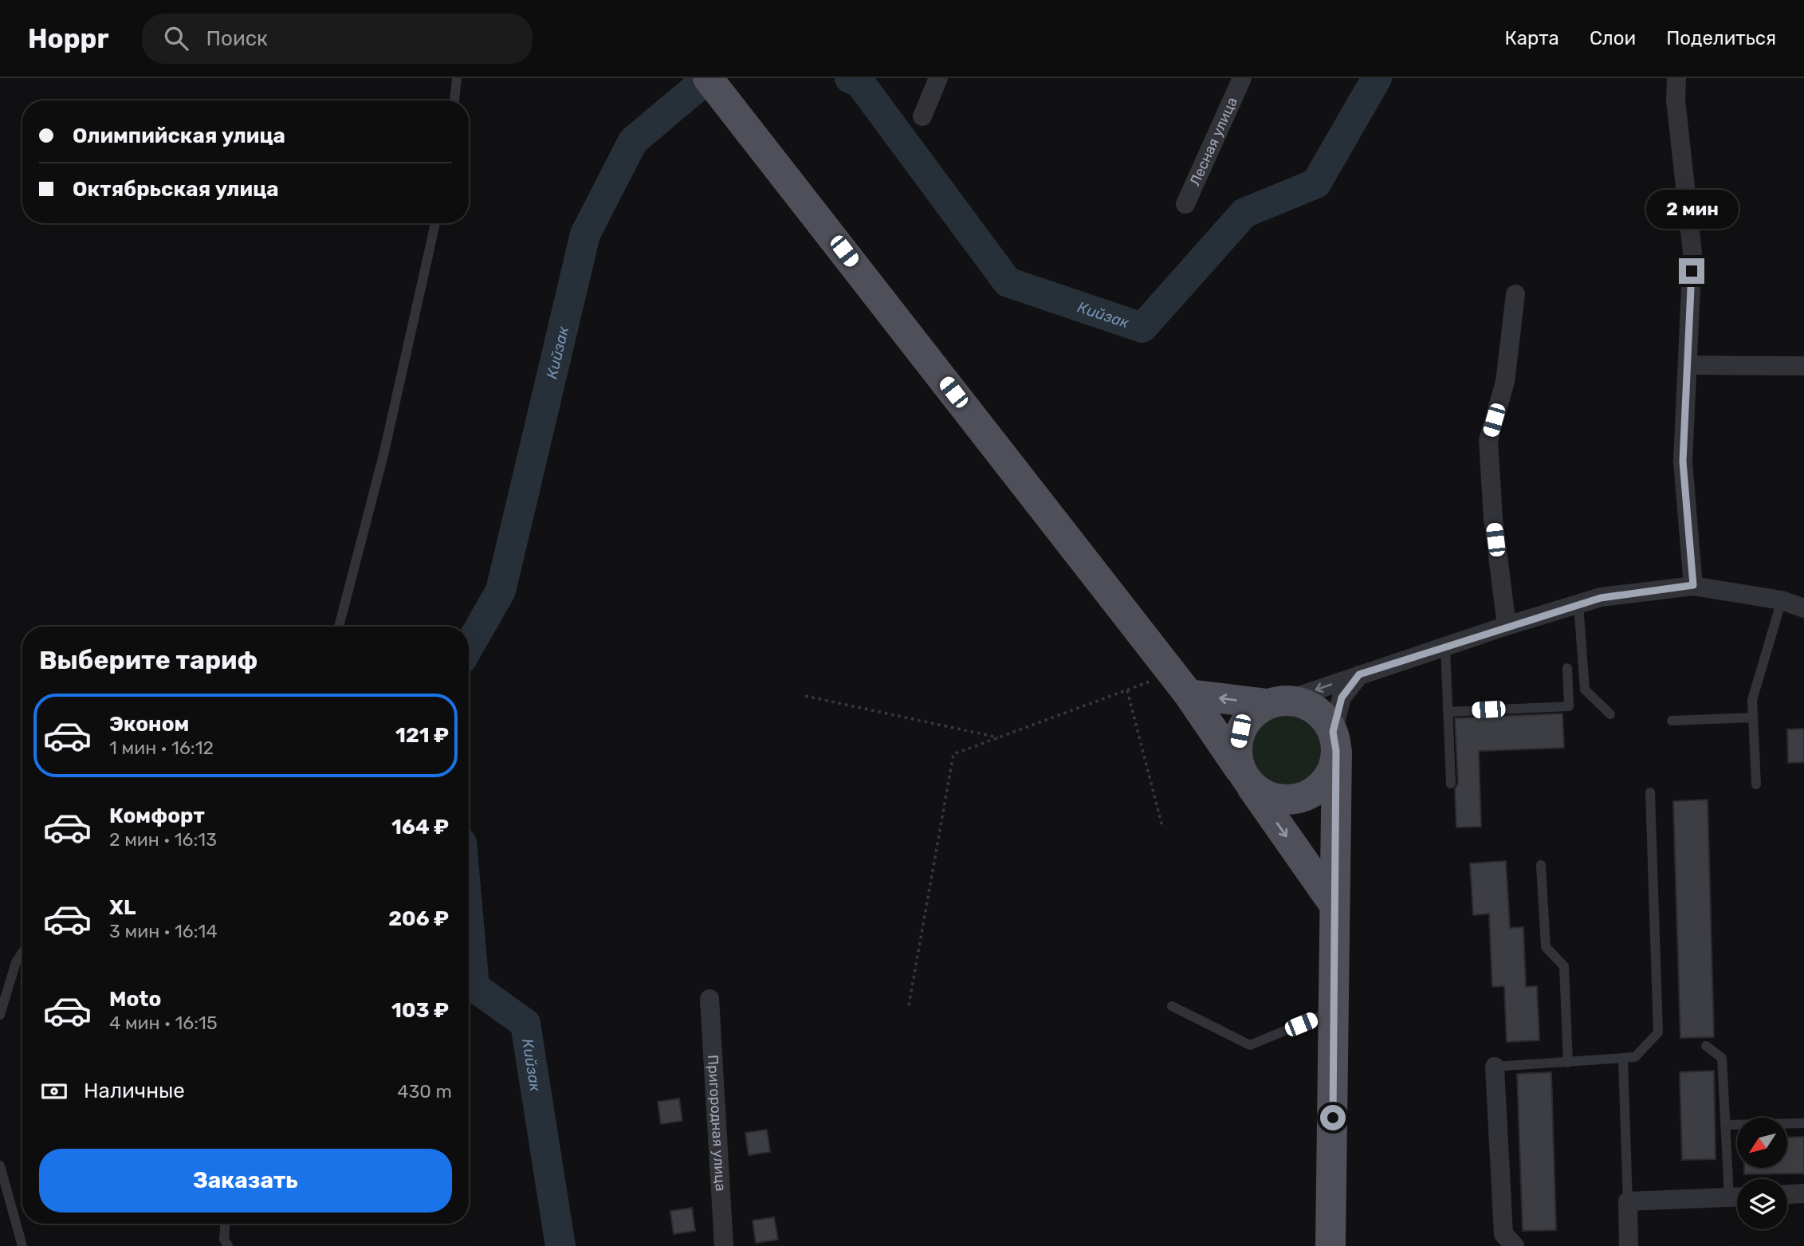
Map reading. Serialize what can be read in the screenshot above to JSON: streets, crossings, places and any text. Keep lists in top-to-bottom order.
{
  "streets": {
    "street": ["Лесная улица", "Пригородная улица"]
  },
  "water": ["Кийзак"],
  "north": "bottom left",
  "page": {
    "header": "Hoppr",
    "search": "Поиск",
    "nav": ["Карта", "Слои", "Поделиться"],
    "banner": ["Олимпийская улица", "Октябрьская улица"],
    "bubble": "2 мин",
    "heading": "Выберите тариф",
    "list": [
      {
        "name": "Эконом",
        "note": "1 мин · 16:12",
        "value": "121 ₽"
      },
      {
        "name": "Комфорт",
        "note": "2 мин · 16:13",
        "value": "164 ₽"
      },
      {
        "name": "XL",
        "note": "3 мин · 16:14",
        "value": "206 ₽"
      },
      {
        "name": "Moto",
        "note": "4 мин · 16:15",
        "value": "103 ₽"
      }
    ],
    "pay": ["Наличные", "430 m"],
    "buttons": "Заказать"
  }
}
